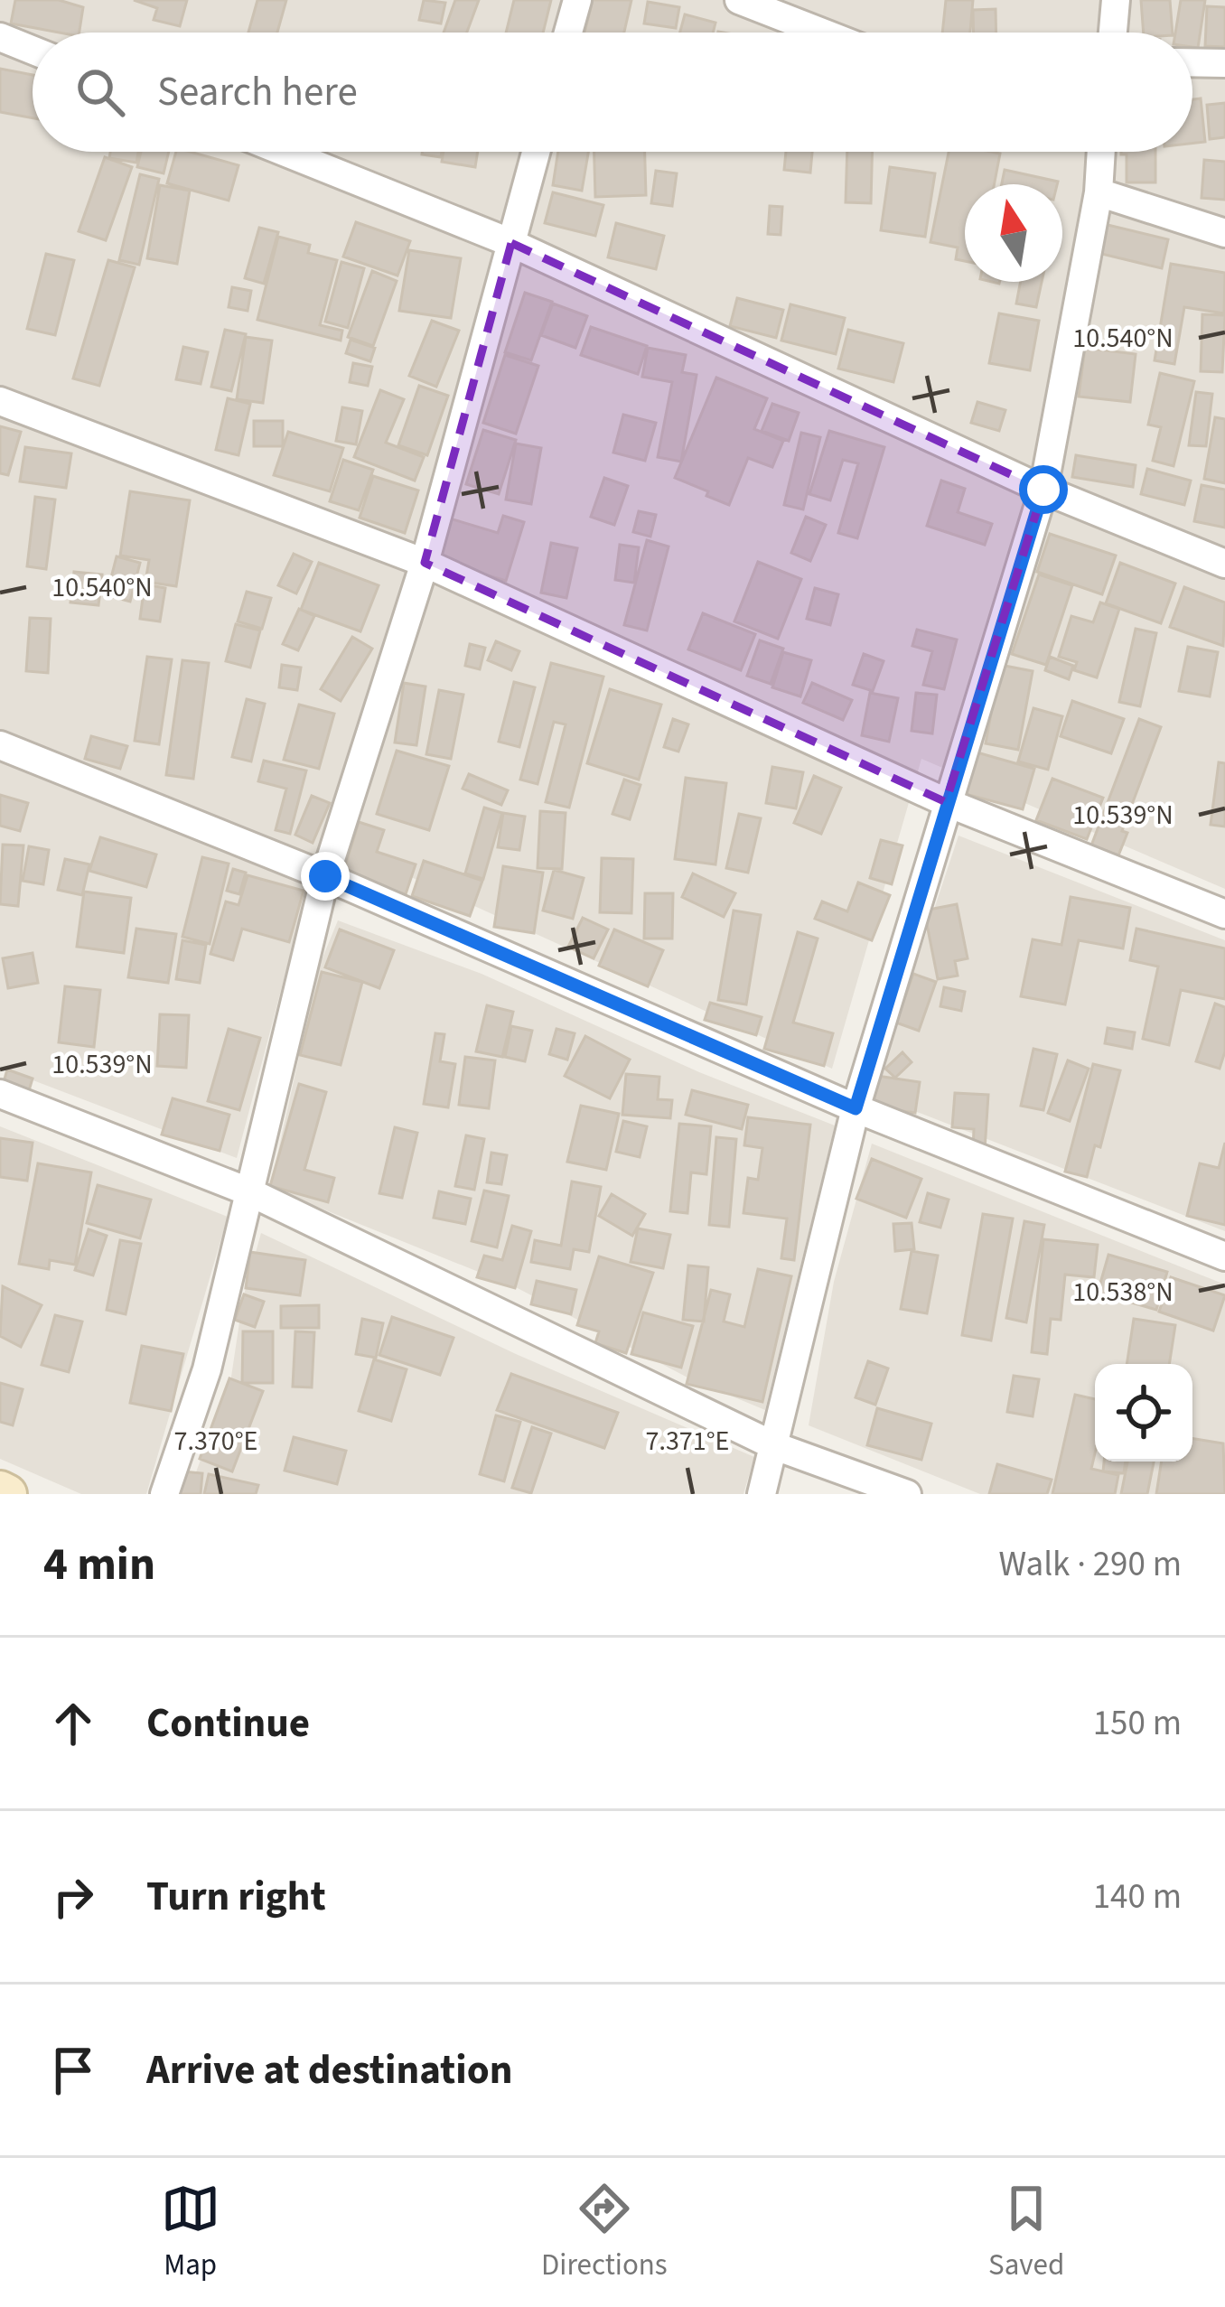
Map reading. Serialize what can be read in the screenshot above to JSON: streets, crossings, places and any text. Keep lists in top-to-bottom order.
{
  "north": "top",
  "page": {
    "search": "Search here",
    "heading": ["4 min", "Walk · 290 m"],
    "list": [
      ["Continue", "150 m"],
      ["Turn right", "140 m"],
      "Arrive at destination"
    ],
    "nav": ["Map", "Directions", "Saved"]
  },
  "coordinates": [
    "10.540°N",
    "10.539°N",
    "10.538°N",
    "7.370°E",
    "7.371°E"
  ]
}
